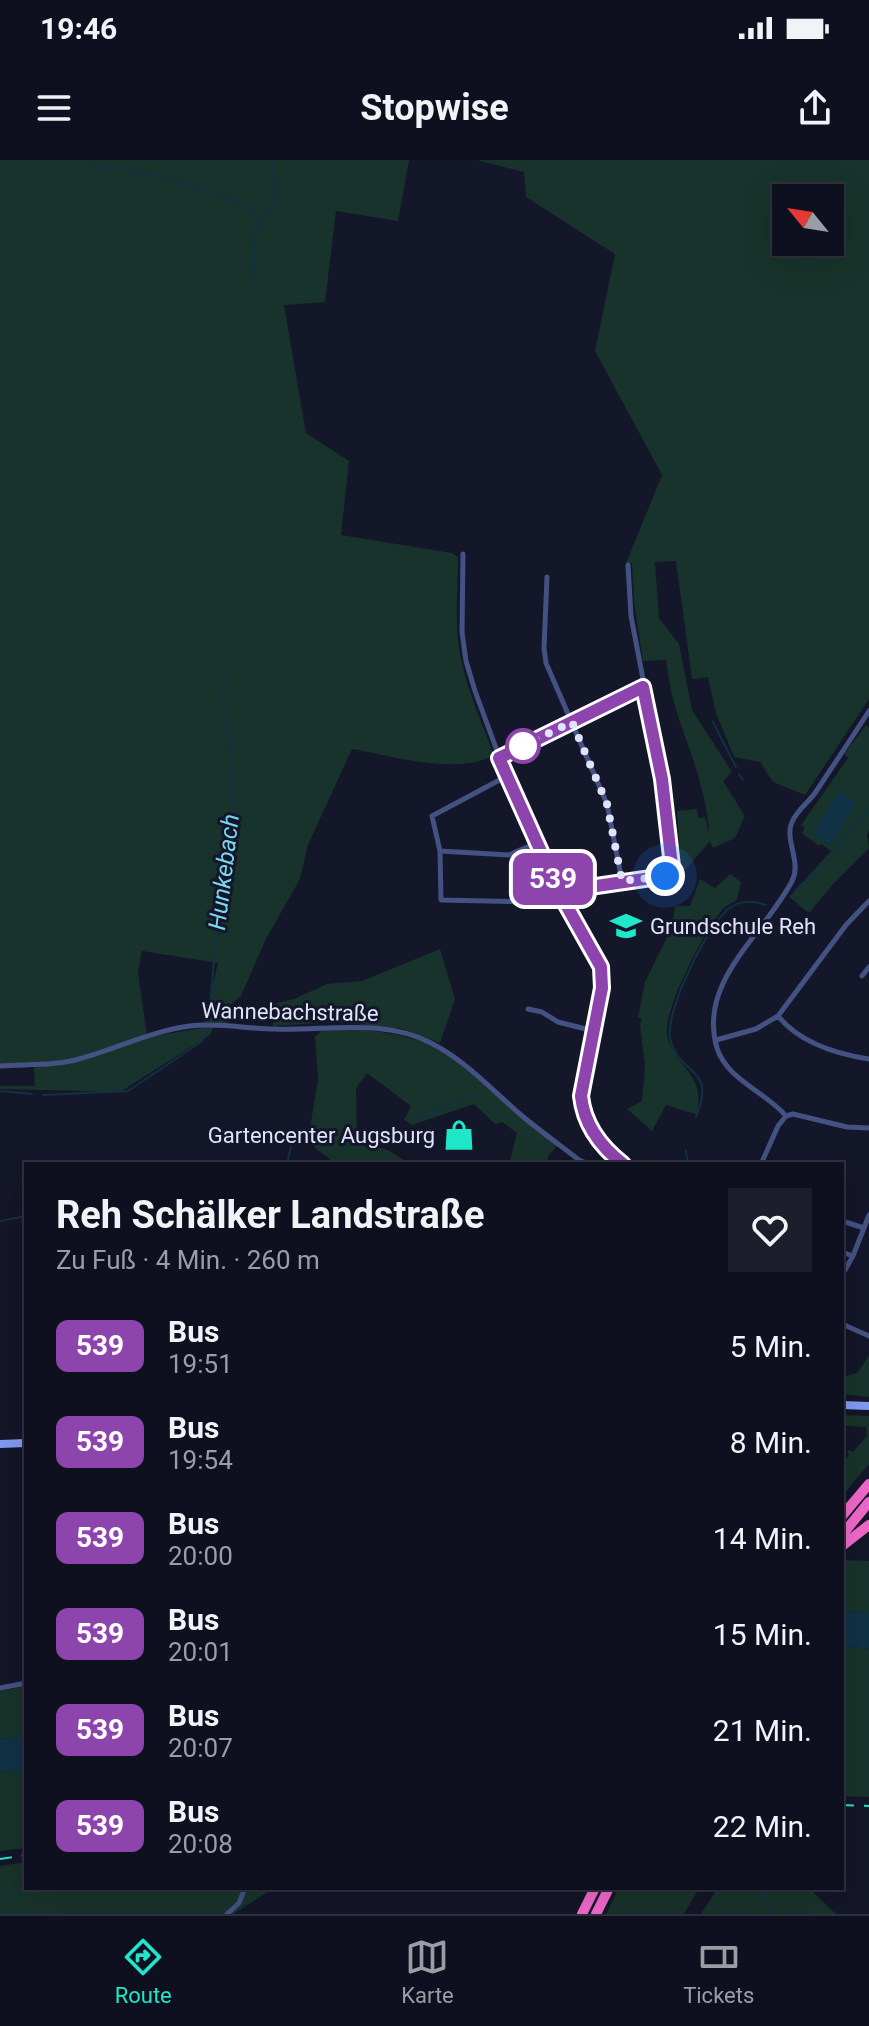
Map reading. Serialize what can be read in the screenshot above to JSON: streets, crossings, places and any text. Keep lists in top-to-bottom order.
{
  "streets": {
    "street": ["Wannebachstraße"]
  },
  "water": ["Hunkebach"],
  "places": {
    "school or university": ["Grundschule Reh"],
    "shop": ["Gartencenter Augsburg"]
  },
  "lines": ["bus line 539"],
  "north": "top left",
  "page": {
    "status": "19:46",
    "header": "Stopwise",
    "on_map": "539",
    "heading": ["Reh Schälker Landstraße", "Zu Fuß · 4 Min. · 260 m"],
    "list": [
      {
        "mark": "539",
        "name": "Bus",
        "note": "19:51",
        "value": "5 Min."
      },
      {
        "mark": "539",
        "name": "Bus",
        "note": "19:54",
        "value": "8 Min."
      },
      {
        "mark": "539",
        "name": "Bus",
        "note": "20:00",
        "value": "14 Min."
      },
      {
        "mark": "539",
        "name": "Bus",
        "note": "20:01",
        "value": "15 Min."
      },
      {
        "mark": "539",
        "name": "Bus",
        "note": "20:07",
        "value": "21 Min."
      },
      {
        "mark": "539",
        "name": "Bus",
        "note": "20:08",
        "value": "22 Min."
      }
    ],
    "tabs": ["Route", "Karte", "Tickets"]
  }
}
